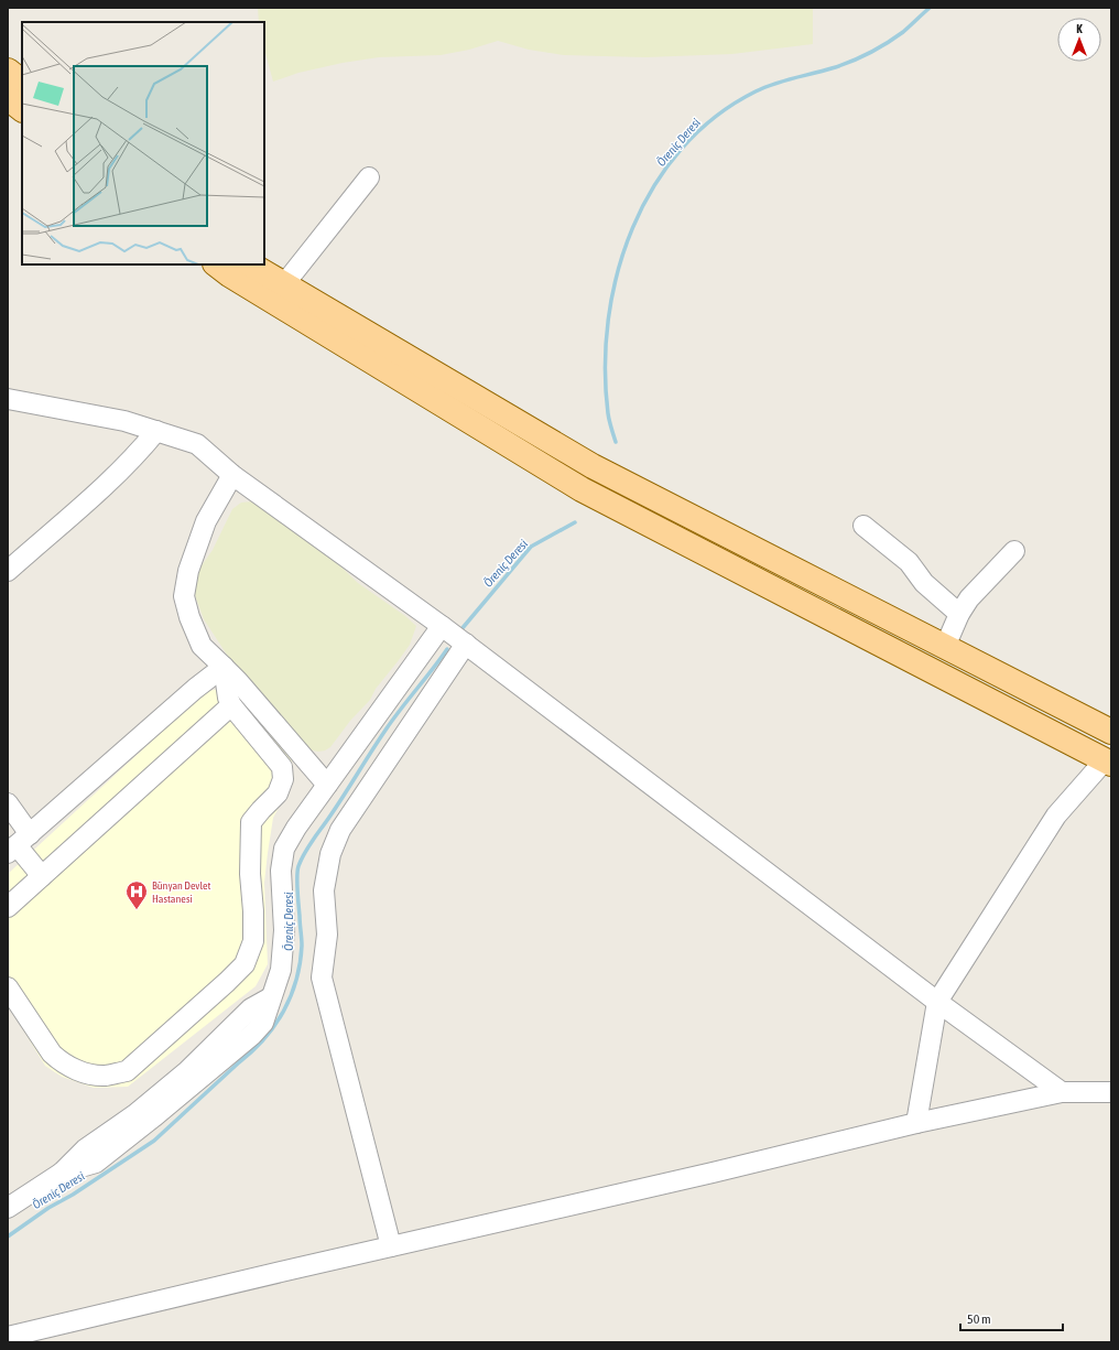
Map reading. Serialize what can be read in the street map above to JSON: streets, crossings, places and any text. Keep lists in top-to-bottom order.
{
  "water": ["Öreniç Deresi"],
  "places": {
    "hospital": ["Bünyan Devlet Hastanesi"]
  },
  "scale_bar": "50 m",
  "north": "top"
}
